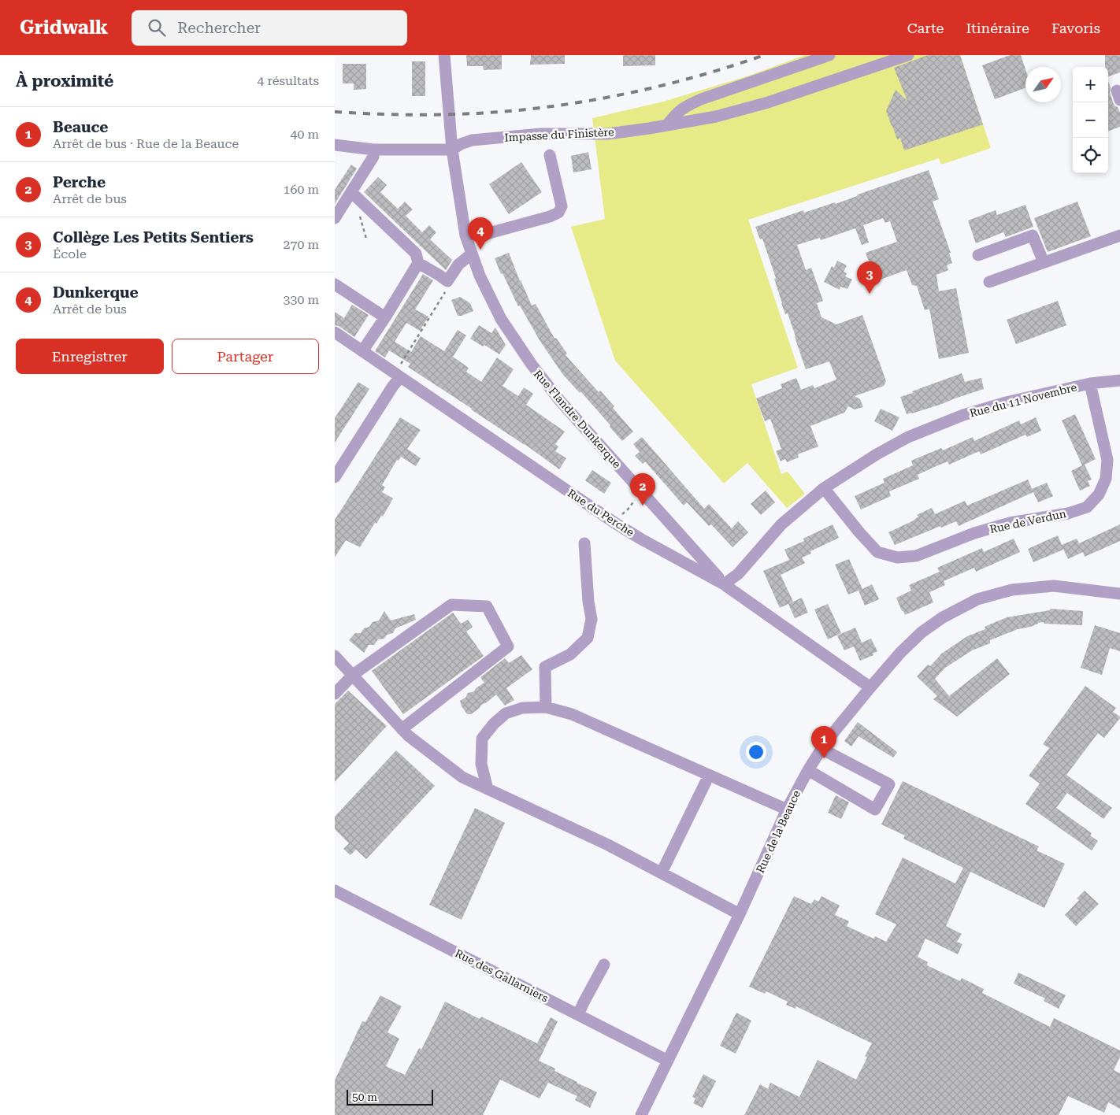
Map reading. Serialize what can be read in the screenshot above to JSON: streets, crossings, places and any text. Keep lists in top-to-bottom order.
{
  "streets": {
    "street": [
      "Impasse du Finistère",
      "Rue du 11 Novembre",
      "Rue Flandre Dunkerque",
      "Rue du Perche",
      "Rue de Verdun",
      "Rue de la Beauce",
      "Rue des Gallarniers"
    ]
  },
  "crossings": [
    ["Impasse du Finistère", "Rue Flandre Dunkerque"],
    ["Rue du 11 Novembre", "Rue Flandre Dunkerque"],
    ["Rue du 11 Novembre", "Rue du Perche"],
    ["Rue du 11 Novembre", "Rue de Verdun"],
    ["Rue Flandre Dunkerque", "Rue du Perche"],
    ["Rue du Perche", "Rue de la Beauce"],
    ["Rue de la Beauce", "Rue des Gallarniers"]
  ],
  "scale_bar": "50 m",
  "north": "top right",
  "page": {
    "header": "Gridwalk",
    "search": "Rechercher",
    "nav": ["Carte", "Itinéraire", "Favoris"],
    "heading": ["À proximité", "4 résultats"],
    "map_buttons": ["+", "−"],
    "list": [
      {
        "mark": "1",
        "name": "Beauce",
        "note": "Arrêt de bus · Rue de la Beauce",
        "value": "40 m"
      },
      {
        "mark": "2",
        "name": "Perche",
        "note": "Arrêt de bus",
        "value": "160 m"
      },
      {
        "mark": "3",
        "name": "Collège Les Petits Sentiers",
        "note": "École",
        "value": "270 m"
      },
      {
        "mark": "4",
        "name": "Dunkerque",
        "note": "Arrêt de bus",
        "value": "330 m"
      }
    ],
    "pins": [
      "4",
      "3",
      "2",
      "1"
    ],
    "buttons": ["Enregistrer", "Partager"],
    "scale": "50 m"
  }
}
